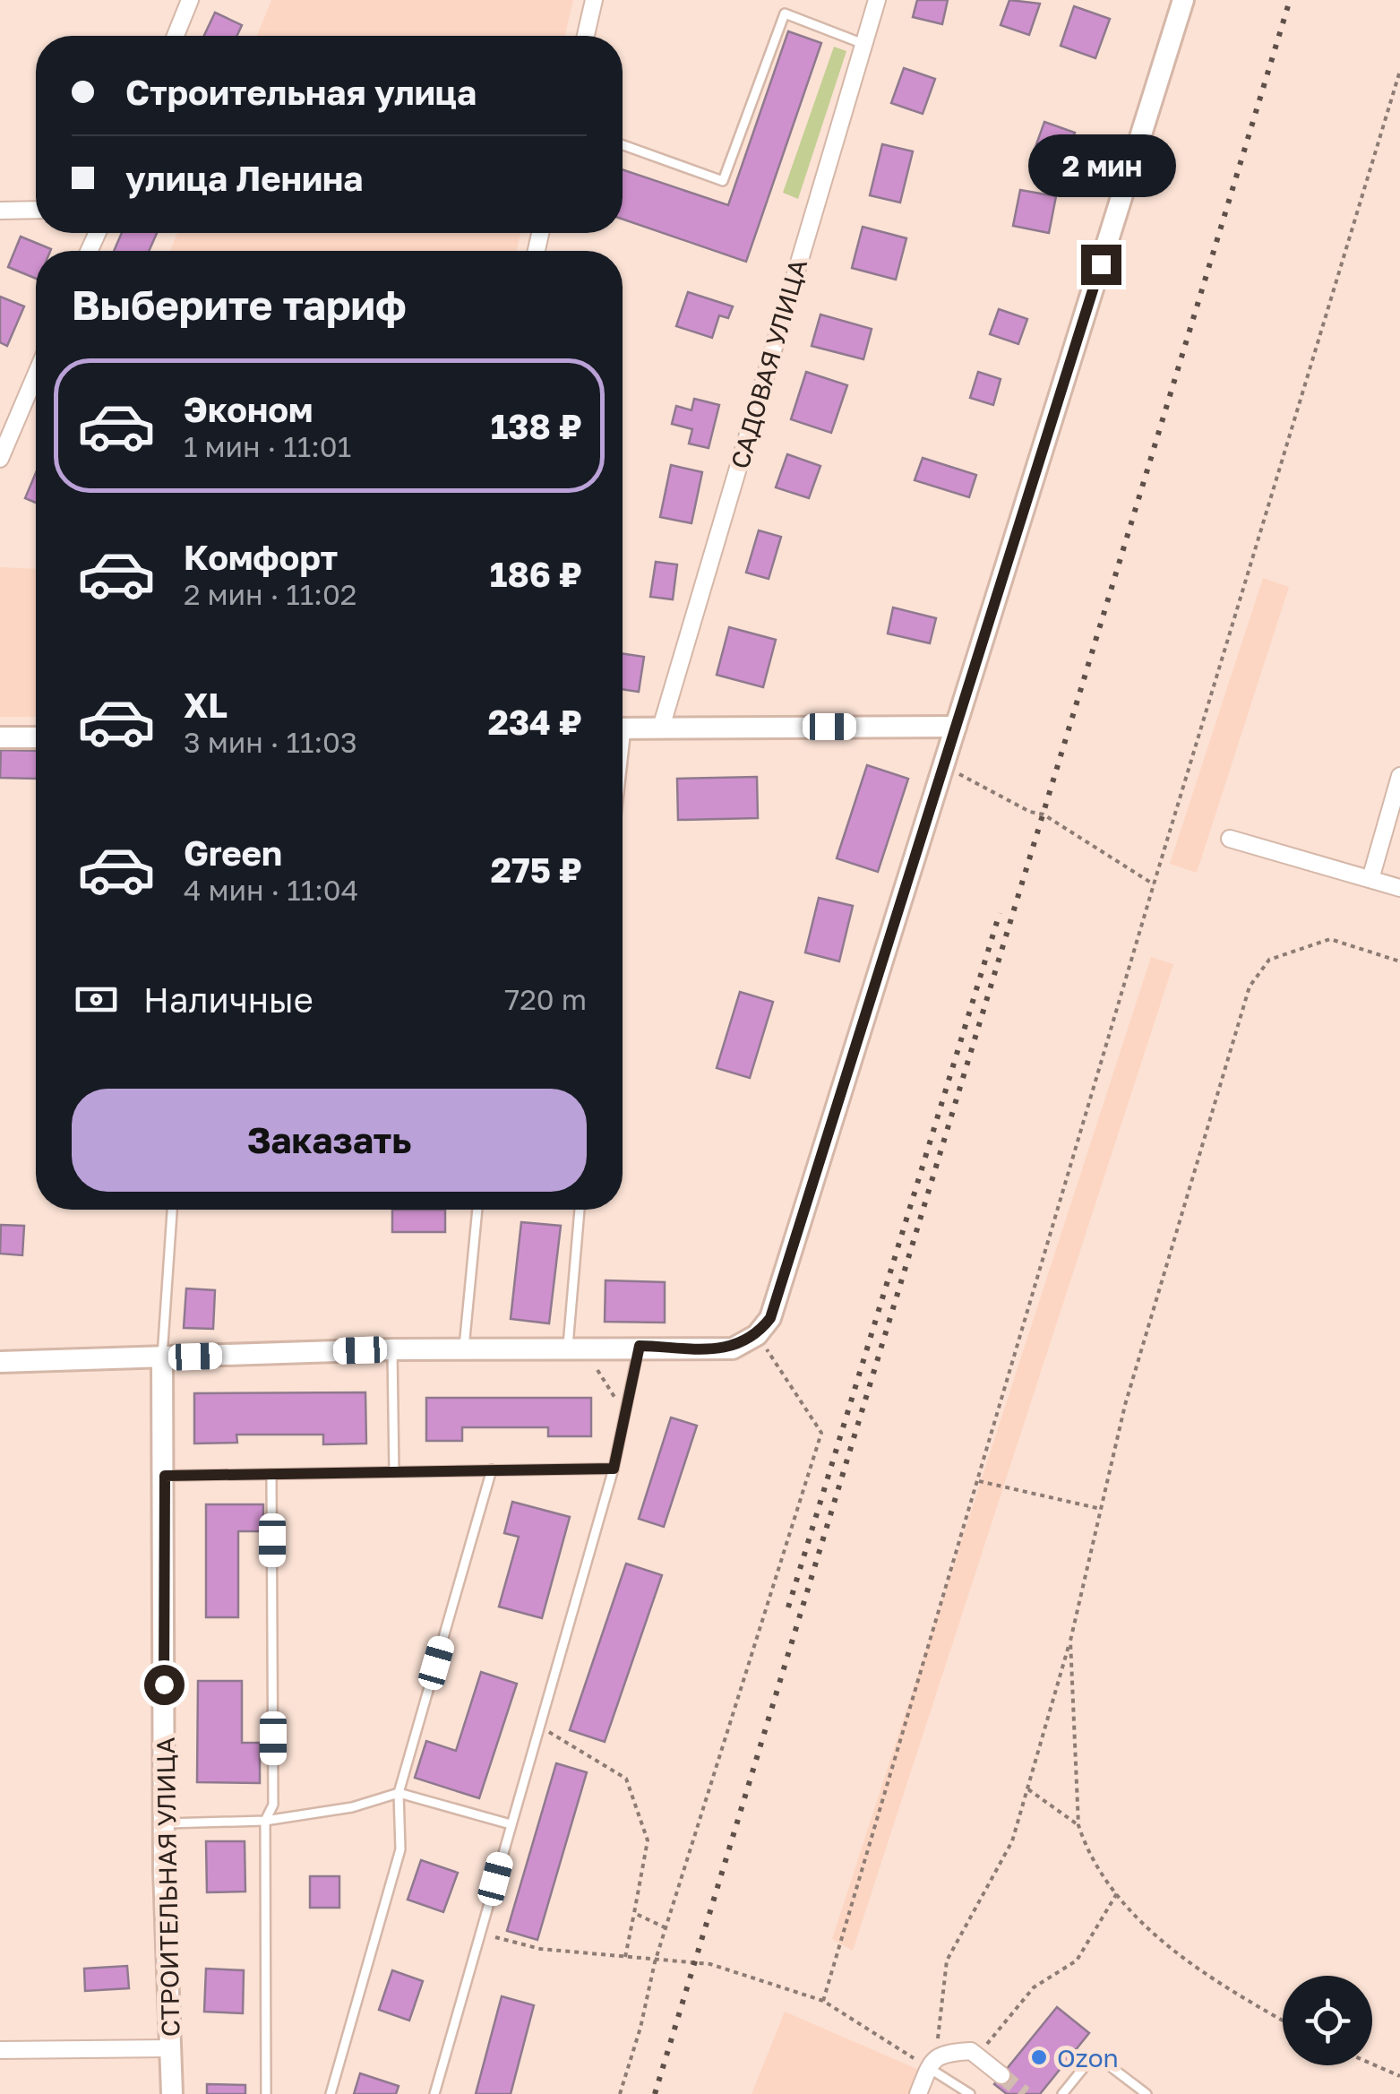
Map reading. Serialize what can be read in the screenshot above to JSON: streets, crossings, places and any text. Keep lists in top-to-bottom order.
{
  "streets": {
    "street": ["САДОВАЯ УЛИЦА", "СТРОИТЕЛЬНАЯ УЛИЦА"]
  },
  "places": ["Ozon"],
  "page": {
    "banner": ["Строительная улица", "улица Ленина"],
    "bubble": "2 мин",
    "heading": "Выберите тариф",
    "list": [
      {
        "name": "Эконом",
        "note": "1 мин · 11:01",
        "value": "138 ₽"
      },
      {
        "name": "Комфорт",
        "note": "2 мин · 11:02",
        "value": "186 ₽"
      },
      {
        "name": "XL",
        "note": "3 мин · 11:03",
        "value": "234 ₽"
      },
      {
        "name": "Green",
        "note": "4 мин · 11:04",
        "value": "275 ₽"
      }
    ],
    "pay": ["Наличные", "720 m"],
    "buttons": "Заказать"
  }
}
